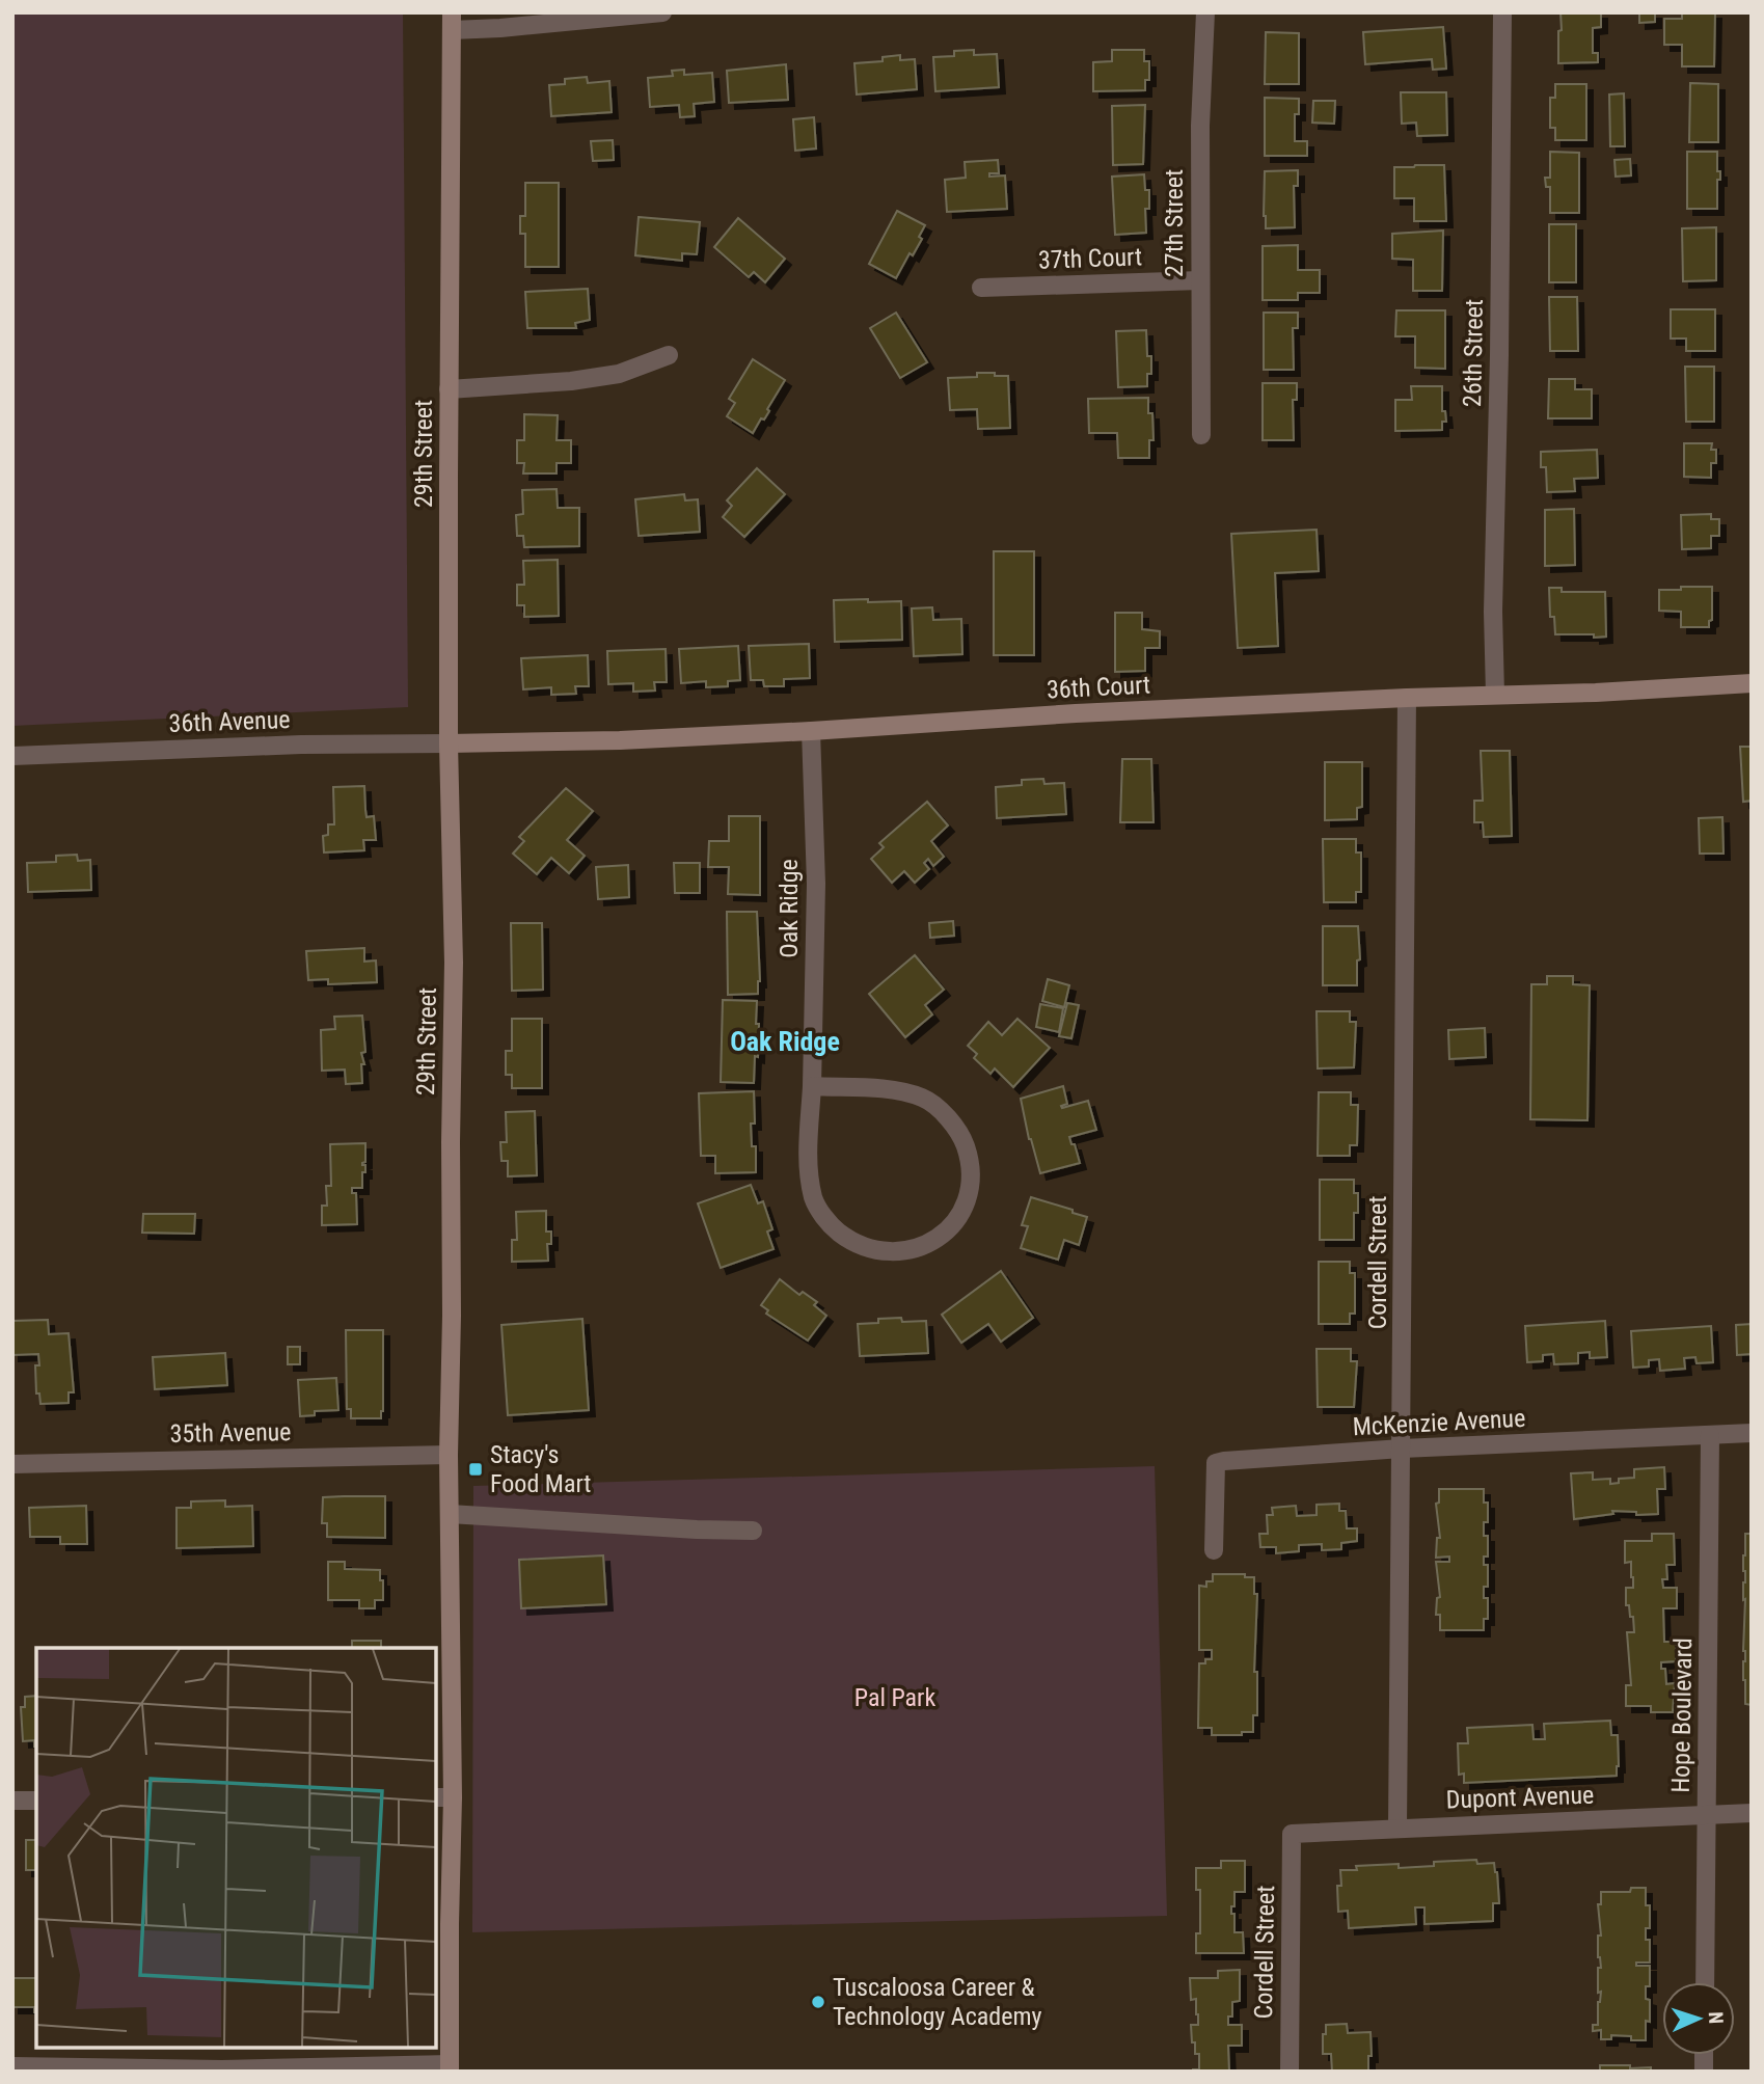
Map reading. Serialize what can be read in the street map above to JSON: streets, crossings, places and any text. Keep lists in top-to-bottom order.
{
  "streets": {
    "street": [
      "27th Street",
      "37th Court",
      "26th Street",
      "29th Street",
      "36th Court",
      "36th Avenue",
      "Oak Ridge",
      "Cordell Street",
      "McKenzie Avenue",
      "35th Avenue",
      "Hope Boulevard",
      "Dupont Avenue"
    ]
  },
  "crossings": [
    ["27th Street", "37th Court"],
    ["26th Street", "36th Court"],
    ["29th Street", "36th Court"],
    ["29th Street", "36th Avenue"],
    ["29th Street", "35th Avenue"],
    ["36th Court", "36th Avenue"],
    ["36th Court", "Oak Ridge"],
    ["36th Court", "Cordell Street"],
    ["Cordell Street", "McKenzie Avenue"],
    ["Cordell Street", "Dupont Avenue"],
    ["McKenzie Avenue", "Hope Boulevard"],
    ["Hope Boulevard", "Dupont Avenue"]
  ],
  "districts": ["Oak Ridge"],
  "parks": ["Pal Park"],
  "places": {
    "transit": ["Stacy's Food Mart"],
    "other": ["Tuscaloosa Career & Technology Academy"]
  },
  "north": "right"
}
